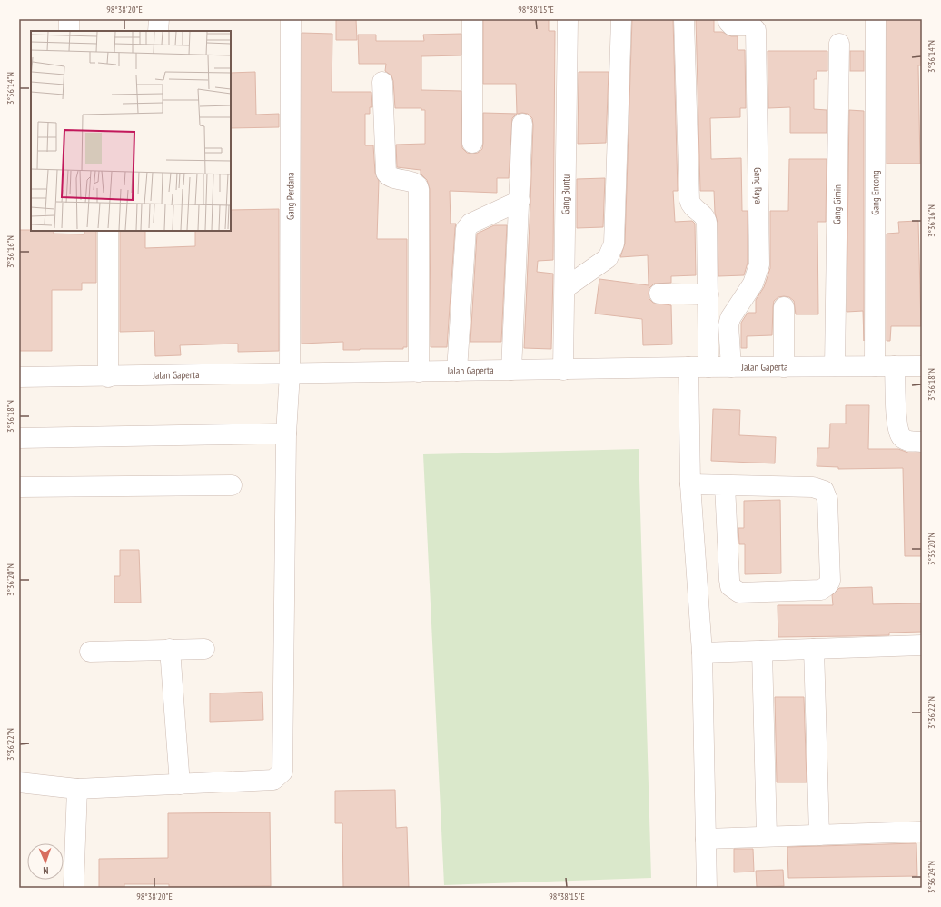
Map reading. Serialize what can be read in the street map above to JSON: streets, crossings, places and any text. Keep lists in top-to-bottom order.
{
  "streets": {
    "street": [
      "Gang Raya",
      "Gang Encong",
      "Gang Buntu",
      "Gang Perdana",
      "Gang Gimin",
      "Jalan Gaperta"
    ]
  },
  "crossings": [
    ["Gang Raya", "Jalan Gaperta"],
    ["Gang Encong", "Jalan Gaperta"],
    ["Gang Buntu", "Jalan Gaperta"],
    ["Gang Perdana", "Jalan Gaperta"],
    ["Gang Gimin", "Jalan Gaperta"]
  ],
  "north": "bottom",
  "coordinates": [
    "98°38'20\"E",
    "98°38'15\"E",
    "3°36'14\"N",
    "3°36'16\"N",
    "3°36'18\"N",
    "3°36'20\"N",
    "3°36'22\"N",
    "3°36'24\"N"
  ]
}
